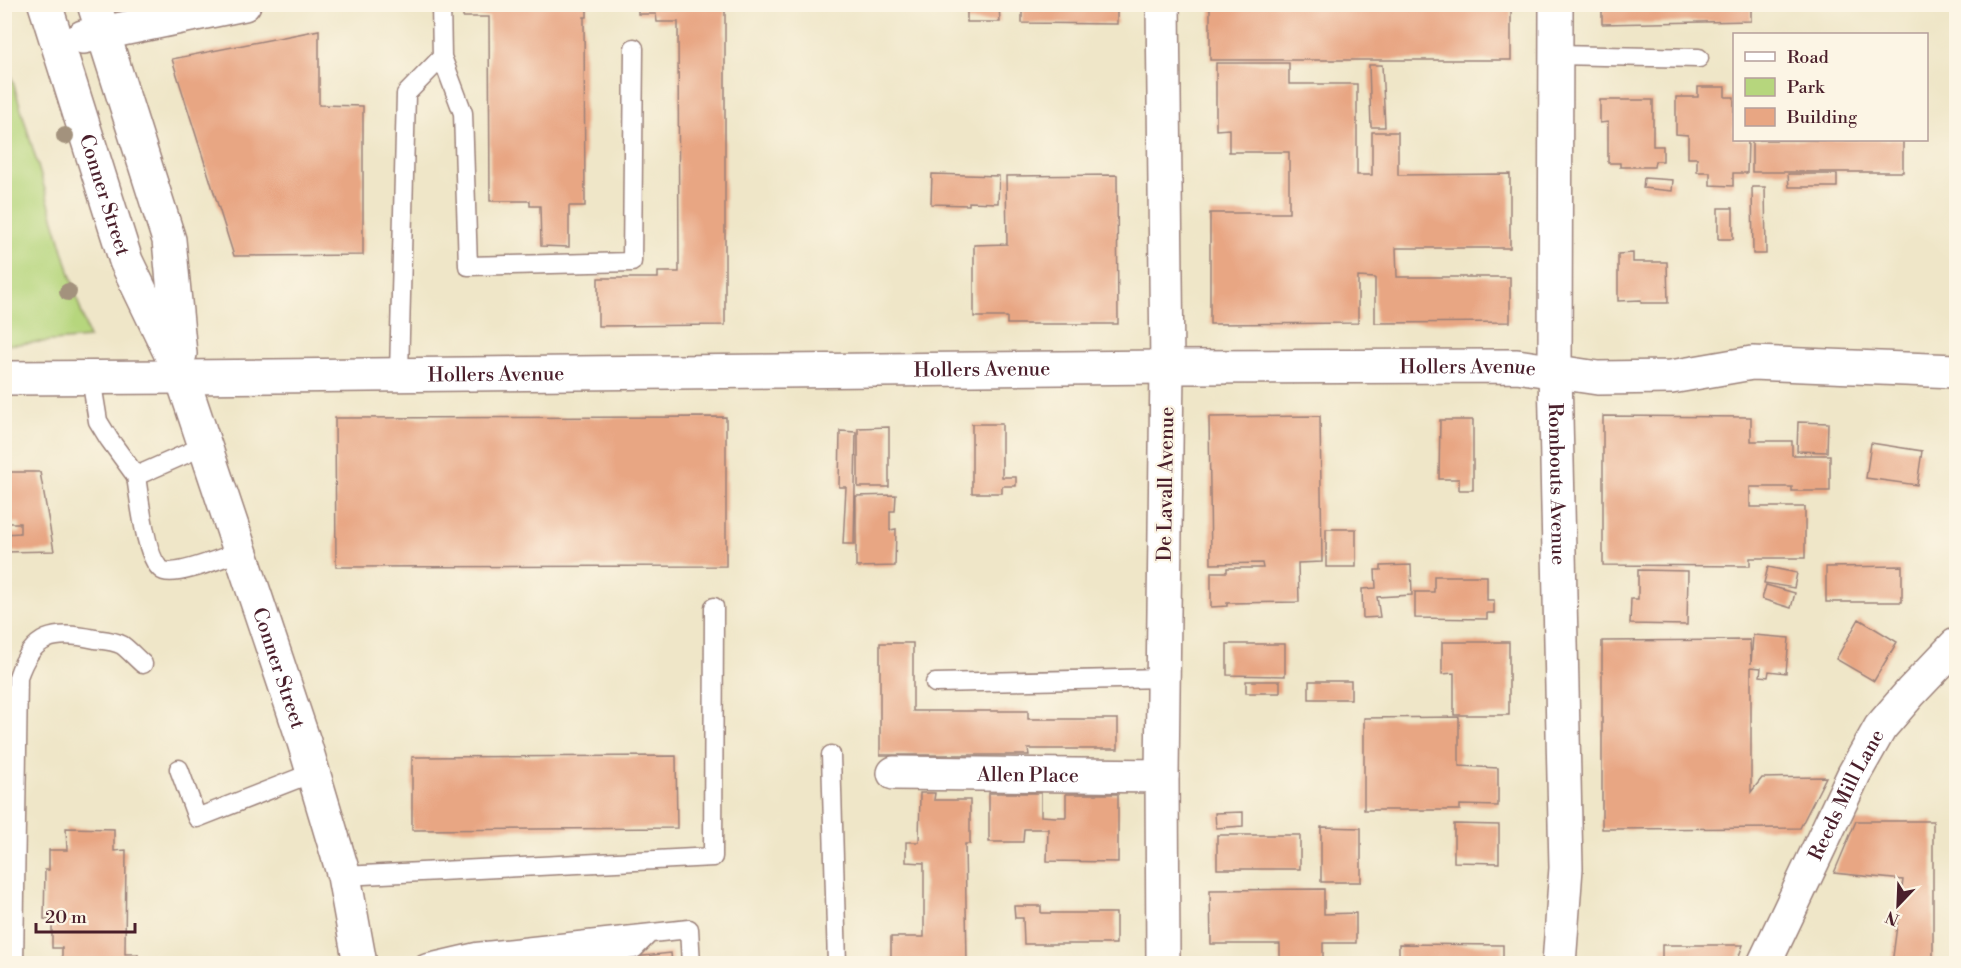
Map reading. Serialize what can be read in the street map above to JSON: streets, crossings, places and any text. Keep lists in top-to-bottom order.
{
  "streets": {
    "street": [
      "Conner Street",
      "Hollers Avenue",
      "De Lavall Avenue",
      "Rombouts Avenue",
      "Allen Place",
      "Reeds Mill Lane"
    ]
  },
  "crossings": [
    ["Conner Street", "Hollers Avenue"],
    ["Hollers Avenue", "De Lavall Avenue"],
    ["Hollers Avenue", "Rombouts Avenue"],
    ["De Lavall Avenue", "Allen Place"]
  ],
  "legend": ["Road", "Park", "Building"],
  "scale_bar": "20 m",
  "north": "bottom left"
}
